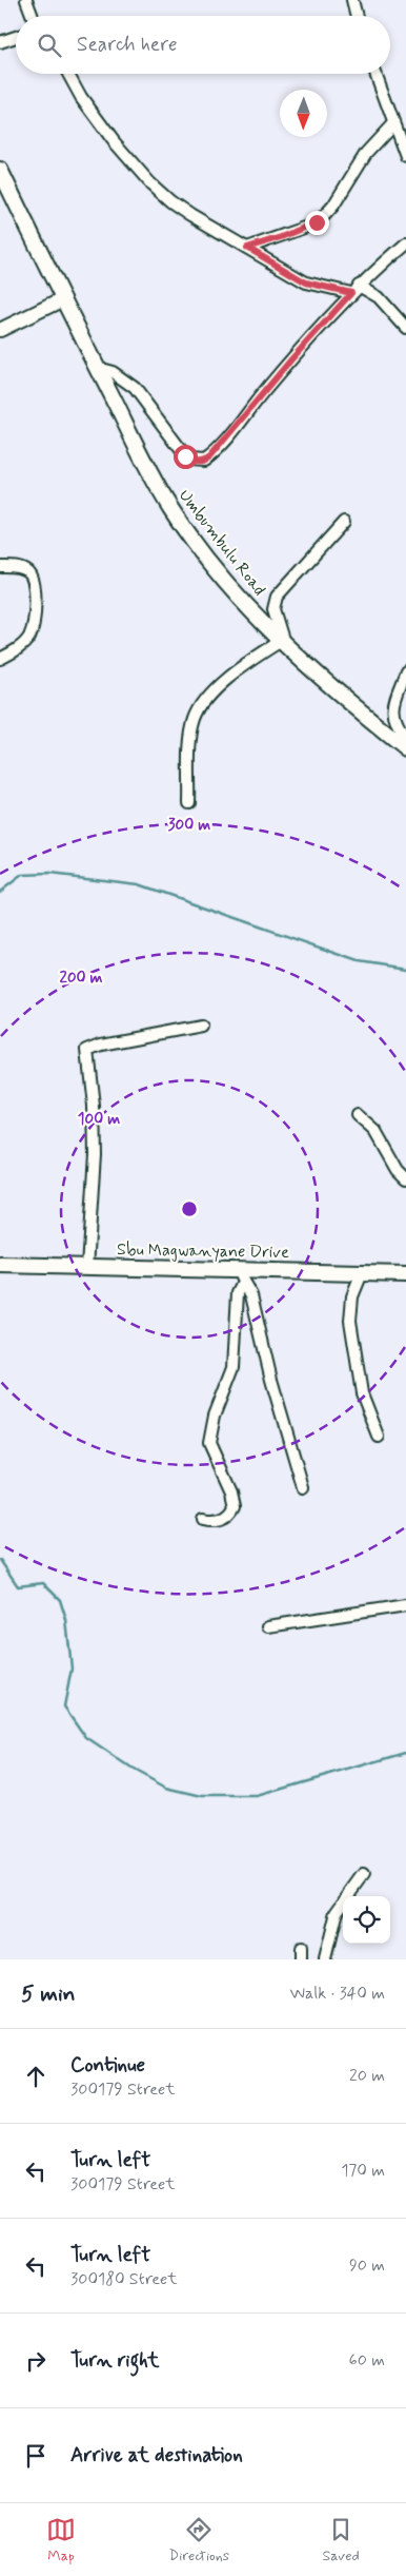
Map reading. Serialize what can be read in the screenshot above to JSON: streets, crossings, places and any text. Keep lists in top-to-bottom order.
{
  "streets": {
    "main road": ["Umbumbulu Road", "Sbu Magwanyane Drive"]
  },
  "north": "bottom",
  "page": {
    "search": "Search here",
    "heading": ["5 min", "Walk · 340 m"],
    "list": [
      ["Continue", "300179 Street", "20 m"],
      ["Turn left", "300179 Street", "170 m"],
      ["Turn left", "300180 Street", "90 m"],
      ["Turn right", "60 m"],
      "Arrive at destination"
    ],
    "nav": ["Map", "Directions", "Saved"]
  },
  "rings": ["300 m", "200 m", "100 m"]
}
